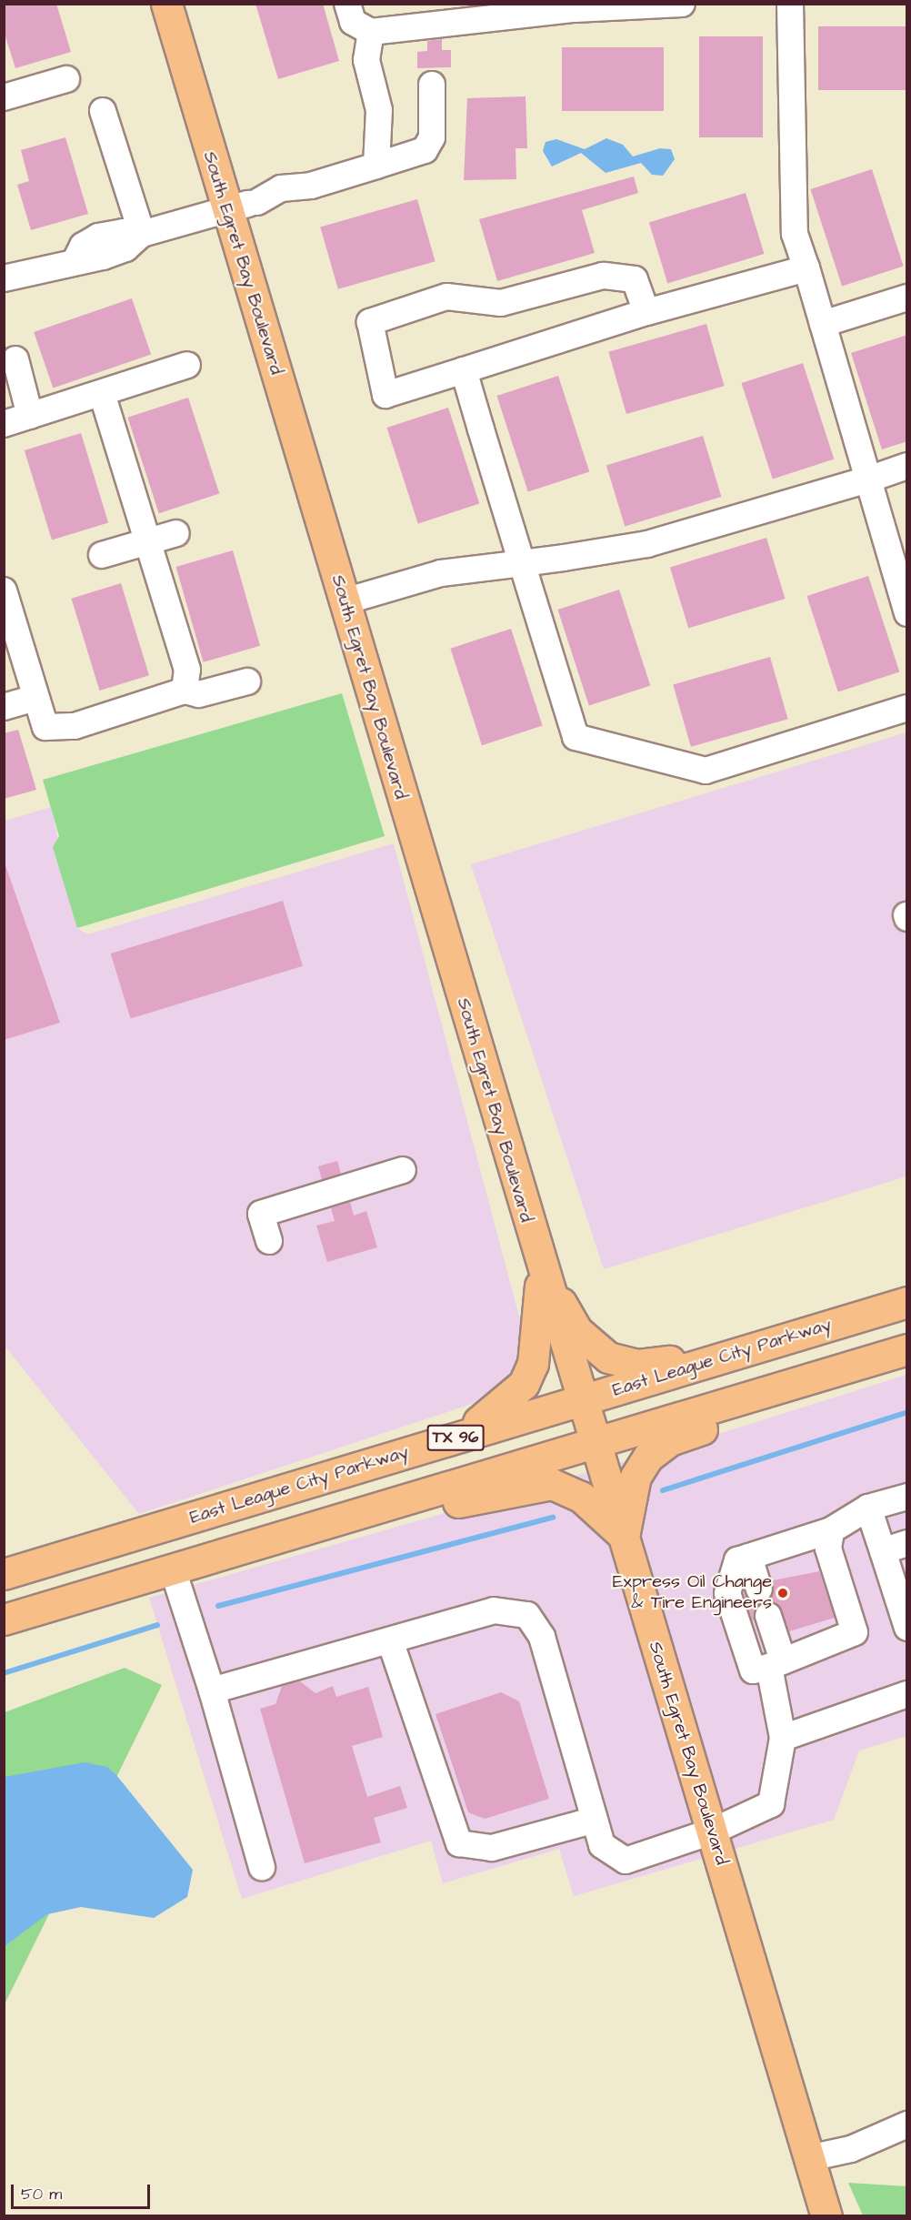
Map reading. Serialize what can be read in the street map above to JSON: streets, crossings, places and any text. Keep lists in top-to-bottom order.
{
  "streets": {
    "main road": ["South Egret Bay Boulevard", "East League City Parkway", "TX 96"]
  },
  "crossings": [
    ["South Egret Bay Boulevard", "East League City Parkway"],
    ["South Egret Bay Boulevard", "TX 96"]
  ],
  "places": ["Express Oil Change & Tire Engineers"],
  "scale_bar": "50 m"
}
